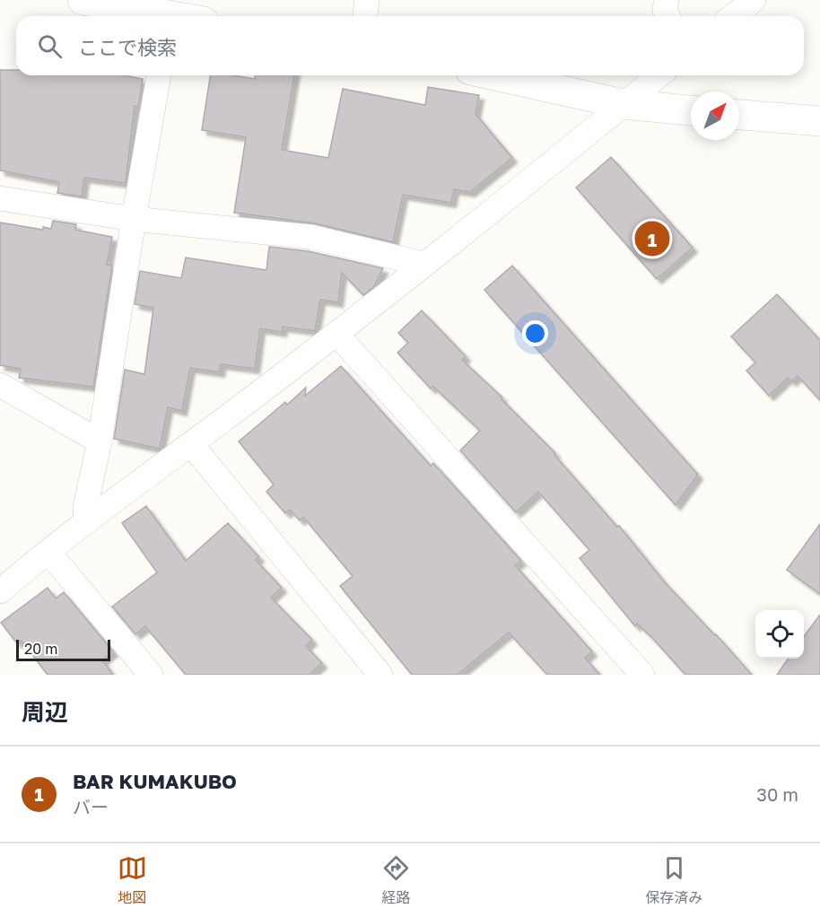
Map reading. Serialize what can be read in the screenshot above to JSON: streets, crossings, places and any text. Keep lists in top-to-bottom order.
{
  "scale_bar": "20 m",
  "north": "top right",
  "page": {
    "search": "ここで検索",
    "pins": "1",
    "scale": "20 m",
    "heading": "周辺",
    "list": [
      {
        "mark": "1",
        "name": "BAR KUMAKUBO",
        "note": "バー",
        "value": "30 m"
      }
    ],
    "nav": ["地図", "経路", "保存済み"]
  }
}
